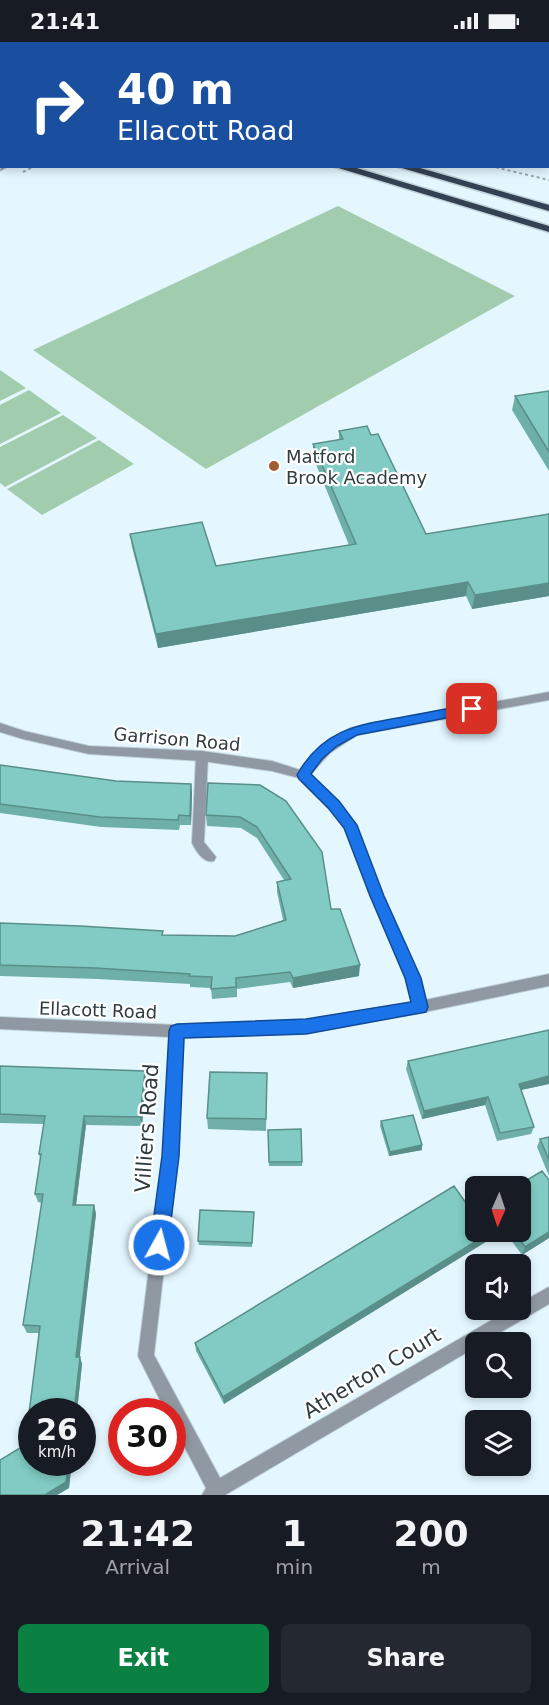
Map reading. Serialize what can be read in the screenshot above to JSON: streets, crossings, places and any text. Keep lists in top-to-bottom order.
{
  "streets": {
    "street": [
      "Garrison Road",
      "Ellacott Road",
      "Villiers Road",
      "Atherton Court"
    ]
  },
  "crossings": [
    ["Garrison Road", "Ellacott Road"],
    ["Ellacott Road", "Villiers Road"],
    ["Villiers Road", "Atherton Court"]
  ],
  "places": ["Matford Brook Academy"],
  "north": "bottom",
  "page": {
    "status": "21:41",
    "turn": ["40 m", "Ellacott Road"],
    "speed": "26 km/h",
    "limit": "30",
    "eta": [
      "21:42",
      "Arrival",
      "1",
      "min",
      "200",
      "m"
    ],
    "buttons": ["Exit", "Share"]
  }
}
